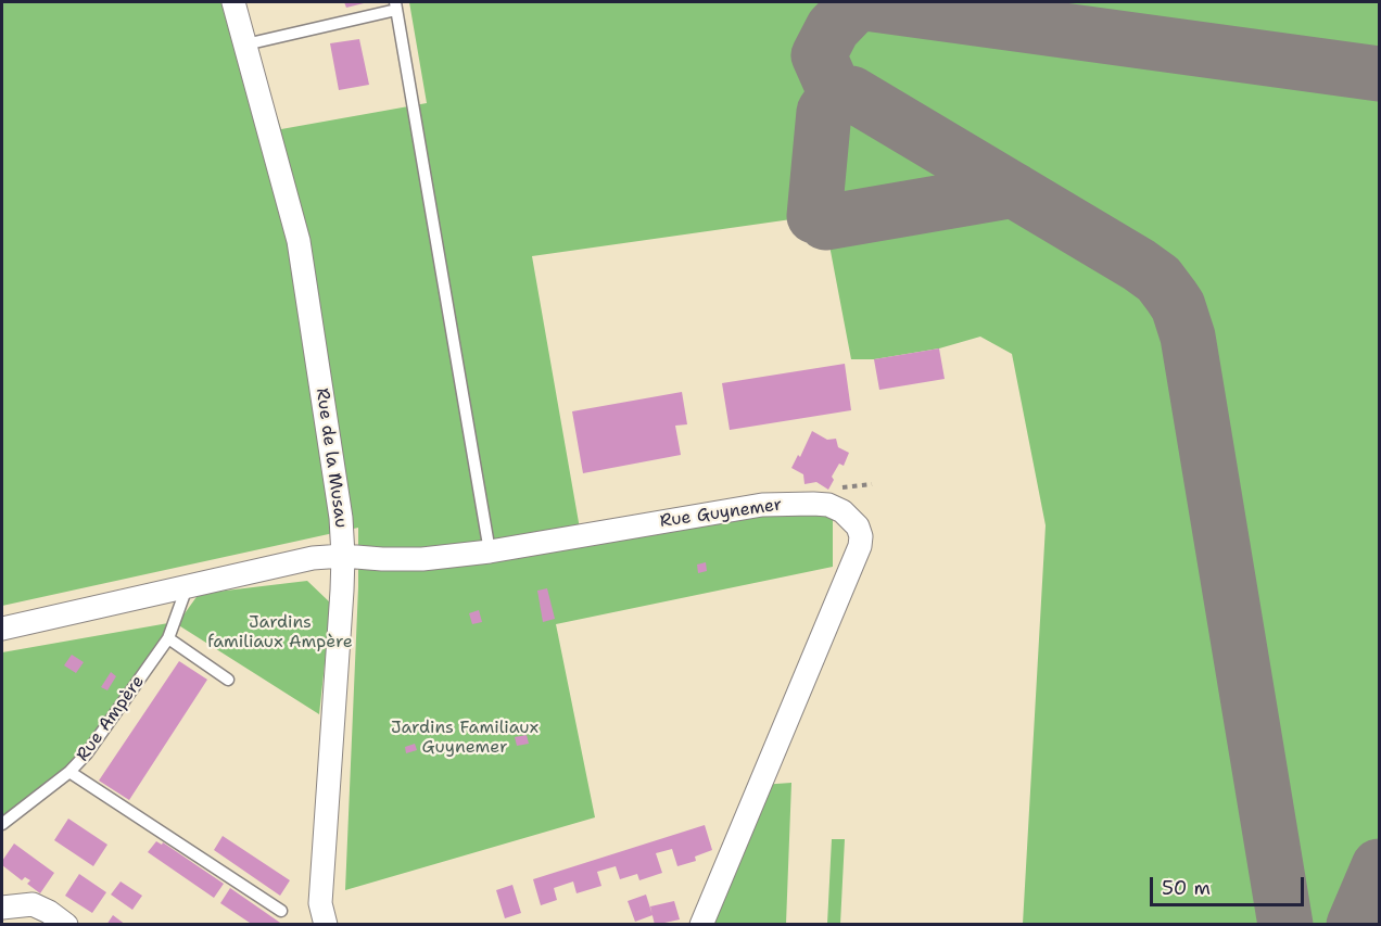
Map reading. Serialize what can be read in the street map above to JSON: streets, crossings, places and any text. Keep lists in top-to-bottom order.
{
  "streets": {
    "street": ["Rue de la Musau", "Rue Guynemer"],
    "lane": ["Rue Ampère"]
  },
  "crossings": [
    ["Rue de la Musau", "Rue Guynemer"]
  ],
  "parks": ["Jardins familiaux Ampère", "Jardins Familiaux Guynemer"],
  "scale_bar": "50 m"
}
